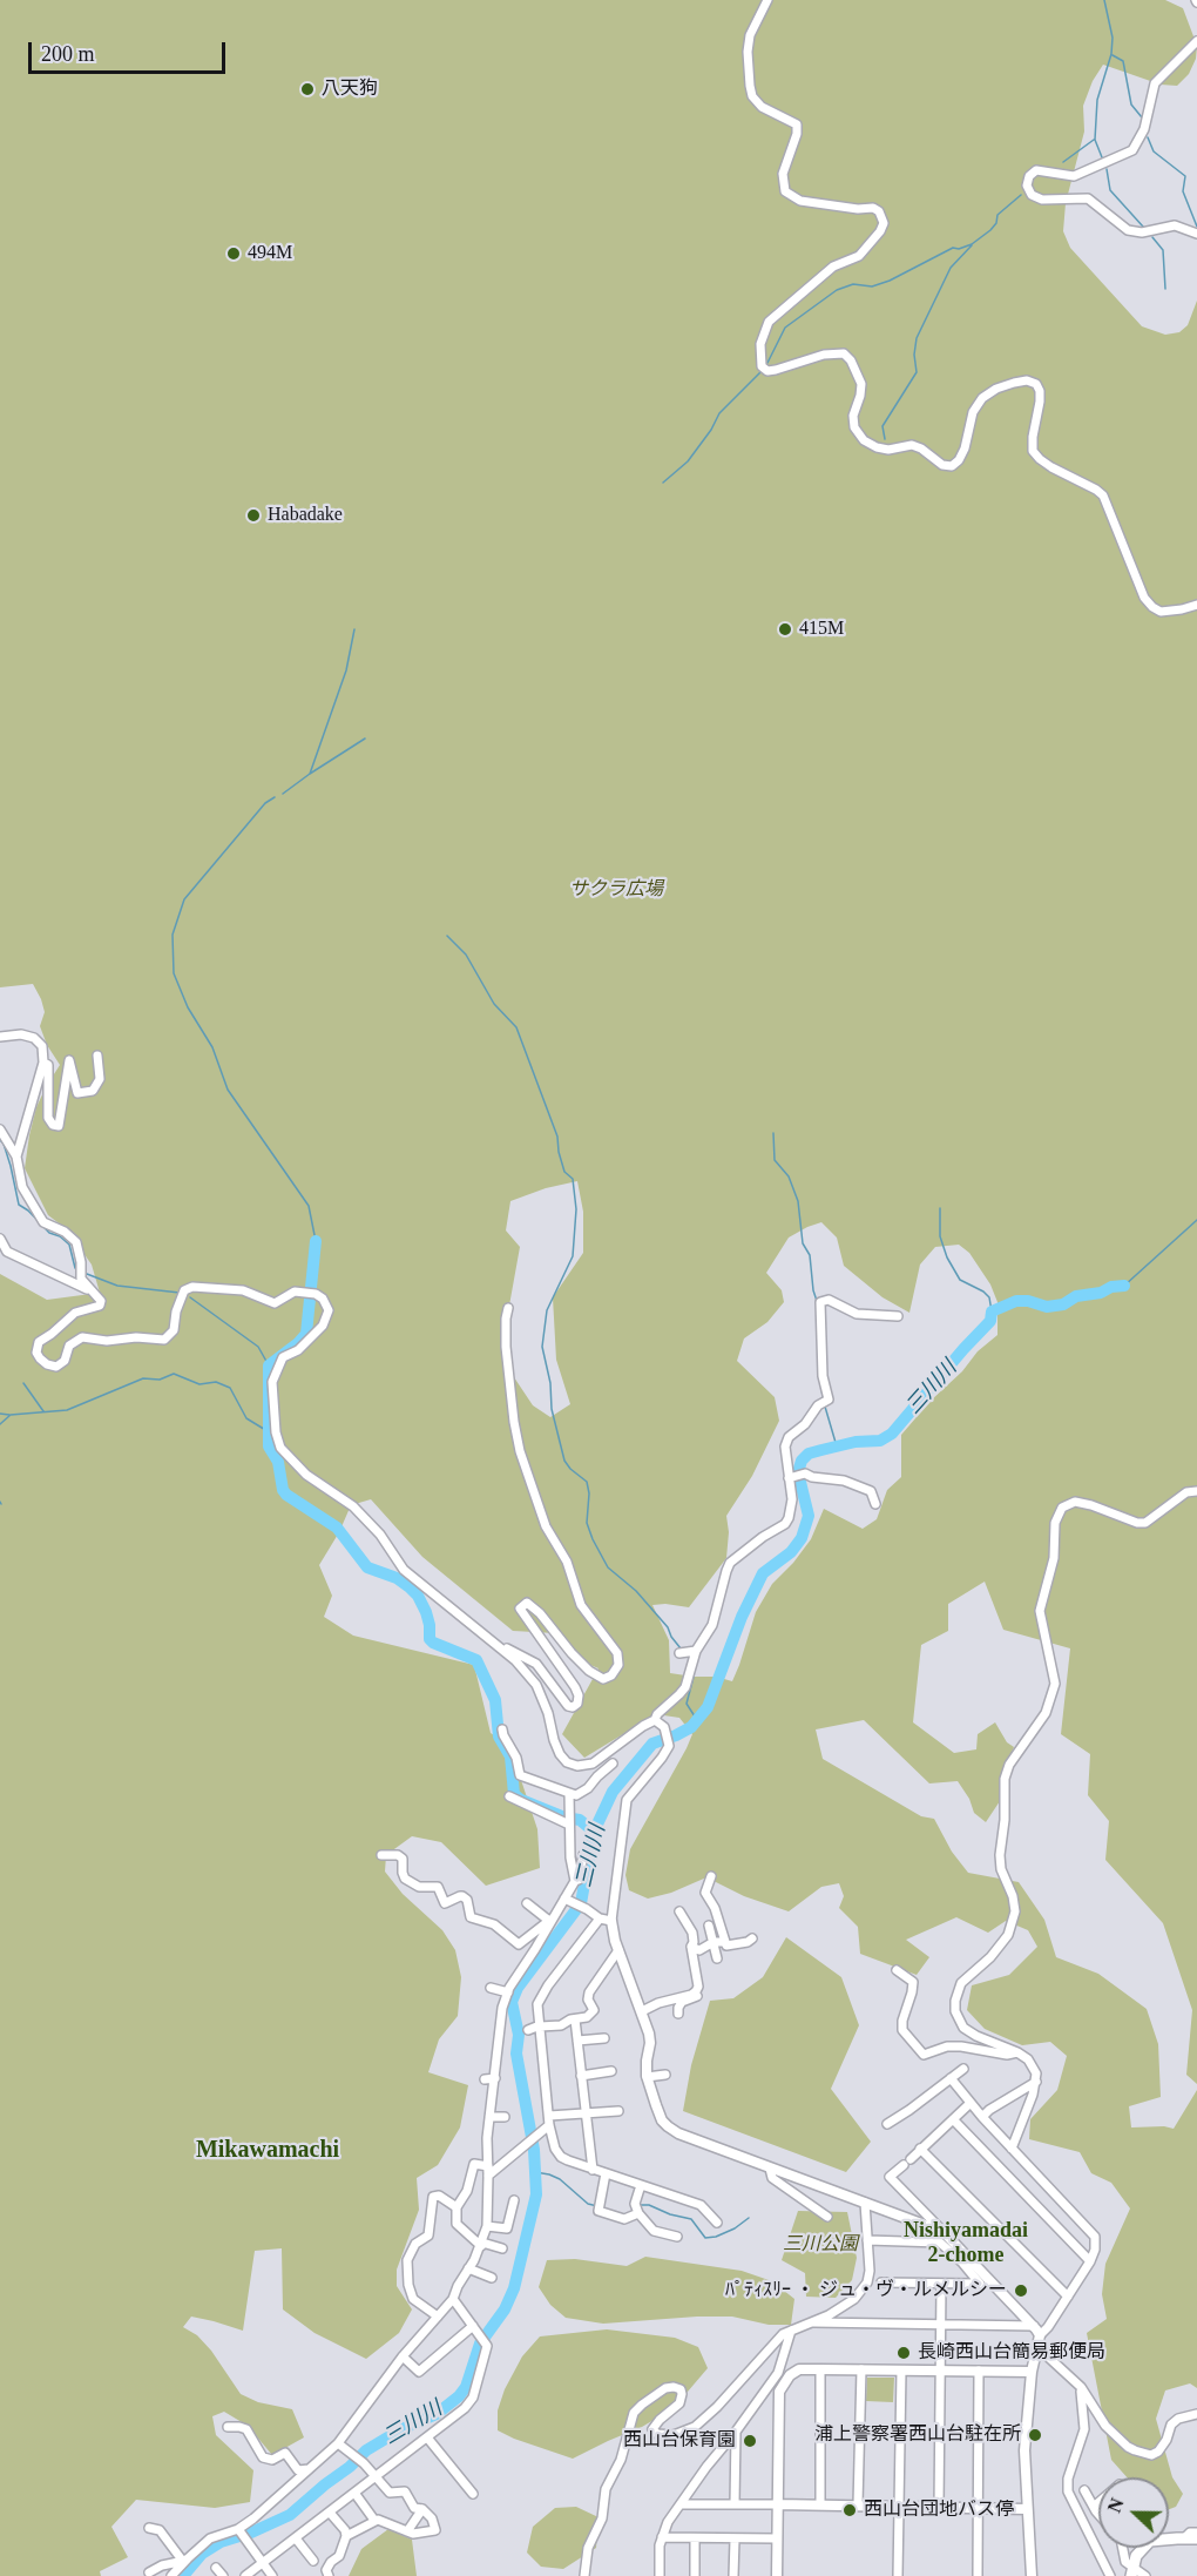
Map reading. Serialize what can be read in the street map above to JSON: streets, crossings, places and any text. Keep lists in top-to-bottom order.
{
  "districts": ["Mikawamachi", "Nishiyamadai 2-chome"],
  "water": ["三川川"],
  "parks": ["サクラ広場", "三川公園"],
  "places": [
    "八天狗",
    "494M",
    "Habadake",
    "415M",
    "ﾊﾟﾃｨｽﾘｰ ・ ジュ・ヴ・ルメルシー",
    "長崎西山台簡易郵便局",
    "浦上警察署西山台駐在所",
    "西山台保育園",
    "西山台団地バス停"
  ],
  "scale_bar": "200 m",
  "north": "left"
}
